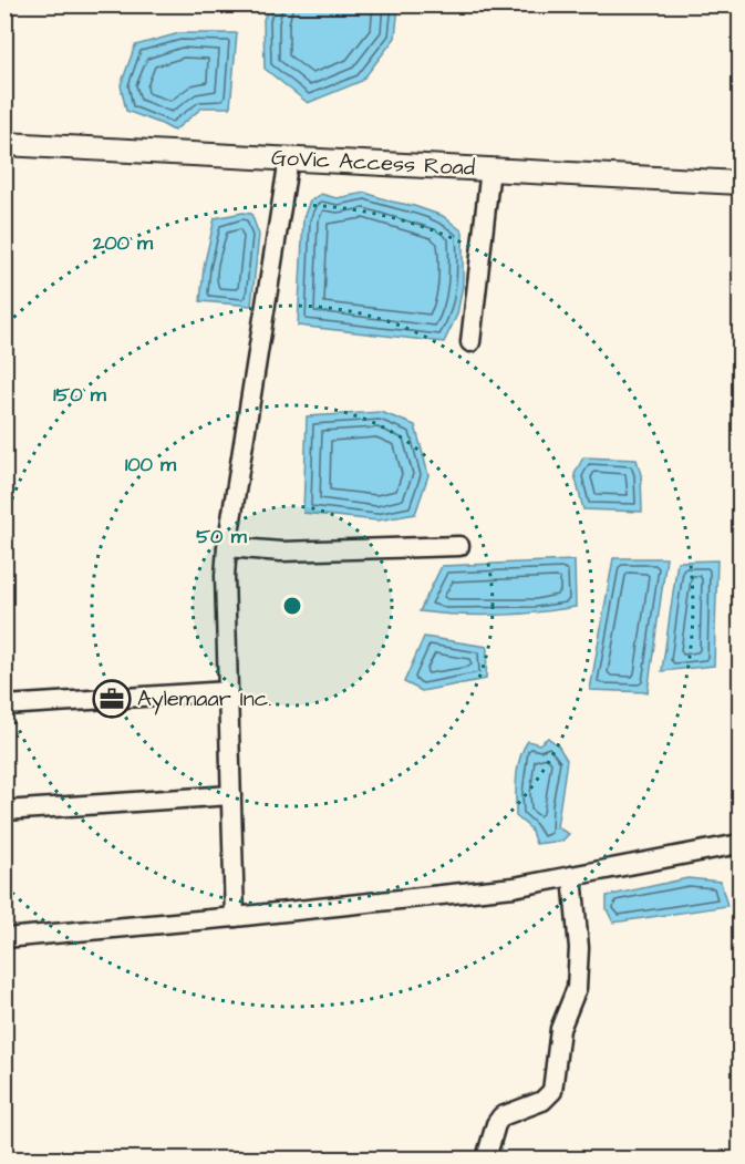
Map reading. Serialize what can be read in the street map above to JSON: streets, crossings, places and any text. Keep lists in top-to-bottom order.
{
  "streets": {
    "main road": ["GoVic Access Road"]
  },
  "places": {
    "office": ["Aylemaar Inc."]
  },
  "rings": [
    "200 m",
    "150 m",
    "100 m",
    "50 m"
  ]
}
